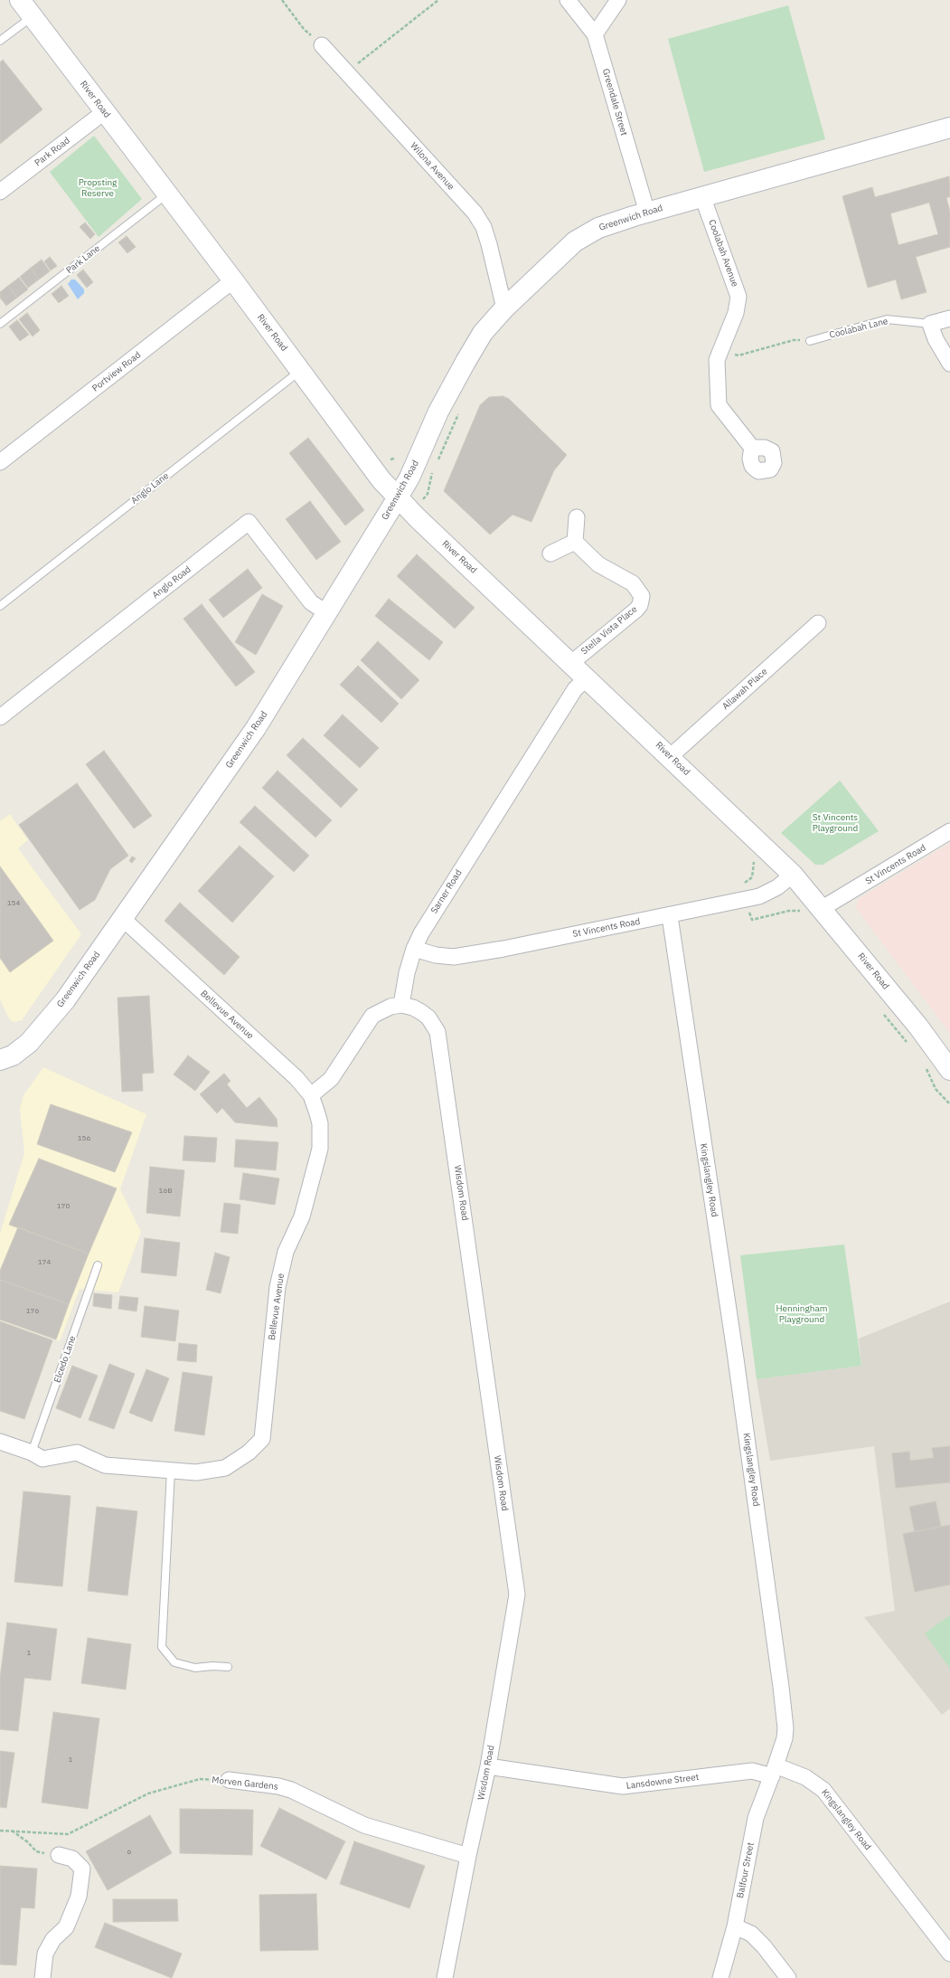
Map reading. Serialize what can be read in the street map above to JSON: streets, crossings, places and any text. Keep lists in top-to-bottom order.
{
  "streets": {
    "main road": ["River Road", "Greenwich Road"],
    "street": [
      "Greendale Street",
      "Park Road",
      "Wilona Avenue",
      "Coolabah Avenue",
      "Portview Road",
      "Anglo Road",
      "Stella Vista Place",
      "Allawah Place",
      "St Vincents Road",
      "Sarner Road",
      "Bellevue Avenue",
      "Kingslangley Road",
      "Wisdom Road",
      "Lansdowne Street",
      "Morven Gardens",
      "Balfour Street"
    ],
    "lane": [
      "Park Lane",
      "Coolabah Lane",
      "Anglo Lane",
      "Elcedo Lane"
    ]
  },
  "crossings": [
    ["River Road", "Park Road"],
    ["River Road", "Greenwich Road"],
    ["River Road", "Park Lane"],
    ["River Road", "Portview Road"],
    ["River Road", "Anglo Lane"],
    ["River Road", "Stella Vista Place"],
    ["River Road", "Allawah Place"],
    ["River Road", "St Vincents Road"],
    ["River Road", "Sarner Road"],
    ["Greendale Street", "Greenwich Road"],
    ["Wilona Avenue", "Greenwich Road"],
    ["Greenwich Road", "Coolabah Avenue"],
    ["Greenwich Road", "Anglo Road"],
    ["Greenwich Road", "Bellevue Avenue"],
    ["St Vincents Road", "Sarner Road"],
    ["St Vincents Road", "Kingslangley Road"],
    ["Sarner Road", "Wisdom Road"],
    ["Bellevue Avenue", "Elcedo Lane"],
    ["Kingslangley Road", "Lansdowne Street"],
    ["Kingslangley Road", "Balfour Street"],
    ["Wisdom Road", "Lansdowne Street"],
    ["Wisdom Road", "Morven Gardens"],
    ["Lansdowne Street", "Balfour Street"]
  ],
  "parks": ["Propsting Reserve", "St Vincents Playground", "Henningham Playground"],
  "house_numbers": [
    "154",
    "156",
    "16B",
    "170",
    "174",
    "176",
    "1",
    "1",
    "6"
  ]
}
